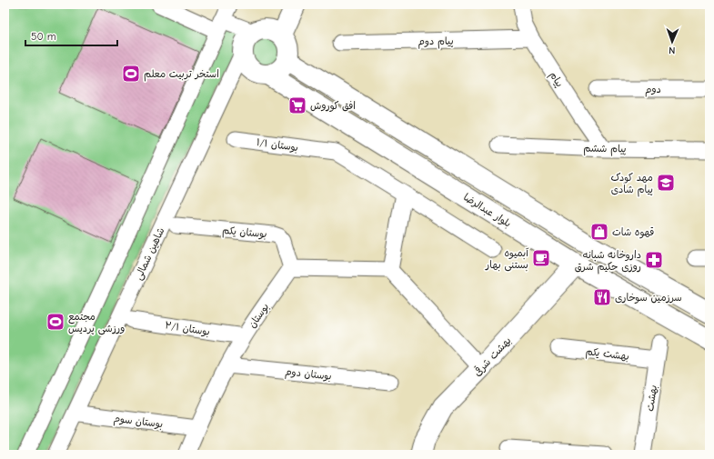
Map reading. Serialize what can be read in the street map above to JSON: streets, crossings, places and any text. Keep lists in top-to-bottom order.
{
  "streets": {
    "main road": ["بلوار عبدالرضا", "بهشت شرقی"],
    "street": [
      "پیام دوم",
      "پیام",
      "دوم",
      "بوستان ۱/۱",
      "پیام ششم",
      "بوستان یکم",
      "شاهین شمالی",
      "بوستان",
      "بوستان ۲/۱",
      "بهشت یکم",
      "بوستان دوم",
      "بهشت",
      "بوستان سوم"
    ]
  },
  "crossings": [
    ["پیام دوم", "پیام"],
    ["پیام", "پیام ششم"],
    ["بلوار عبدالرضا", "شاهین شمالی"],
    ["بلوار عبدالرضا", "بهشت شرقی"],
    ["بوستان یکم", "بوستان"],
    ["بوستان", "بوستان ۲/۱"],
    ["بوستان", "بوستان دوم"],
    ["بوستان", "بوستان سوم"],
    ["بهشت یکم", "بهشت"]
  ],
  "places": {
    "sports": ["استخر تربیت معلم", "مجتمع ورزشی پردیس"],
    "supermarket": ["افق کوروش"],
    "school or university": ["مهد کودک پیام شادی"],
    "shop": ["قهوه شات"],
    "cafe": ["آبمیوه بستنی بهار"],
    "pharmacy": ["داروخانه شبانه روزی حکیم شرق"],
    "restaurant": ["سرزمین سوخاری"]
  },
  "scale_bar": "50 m",
  "north": "bottom"
}
